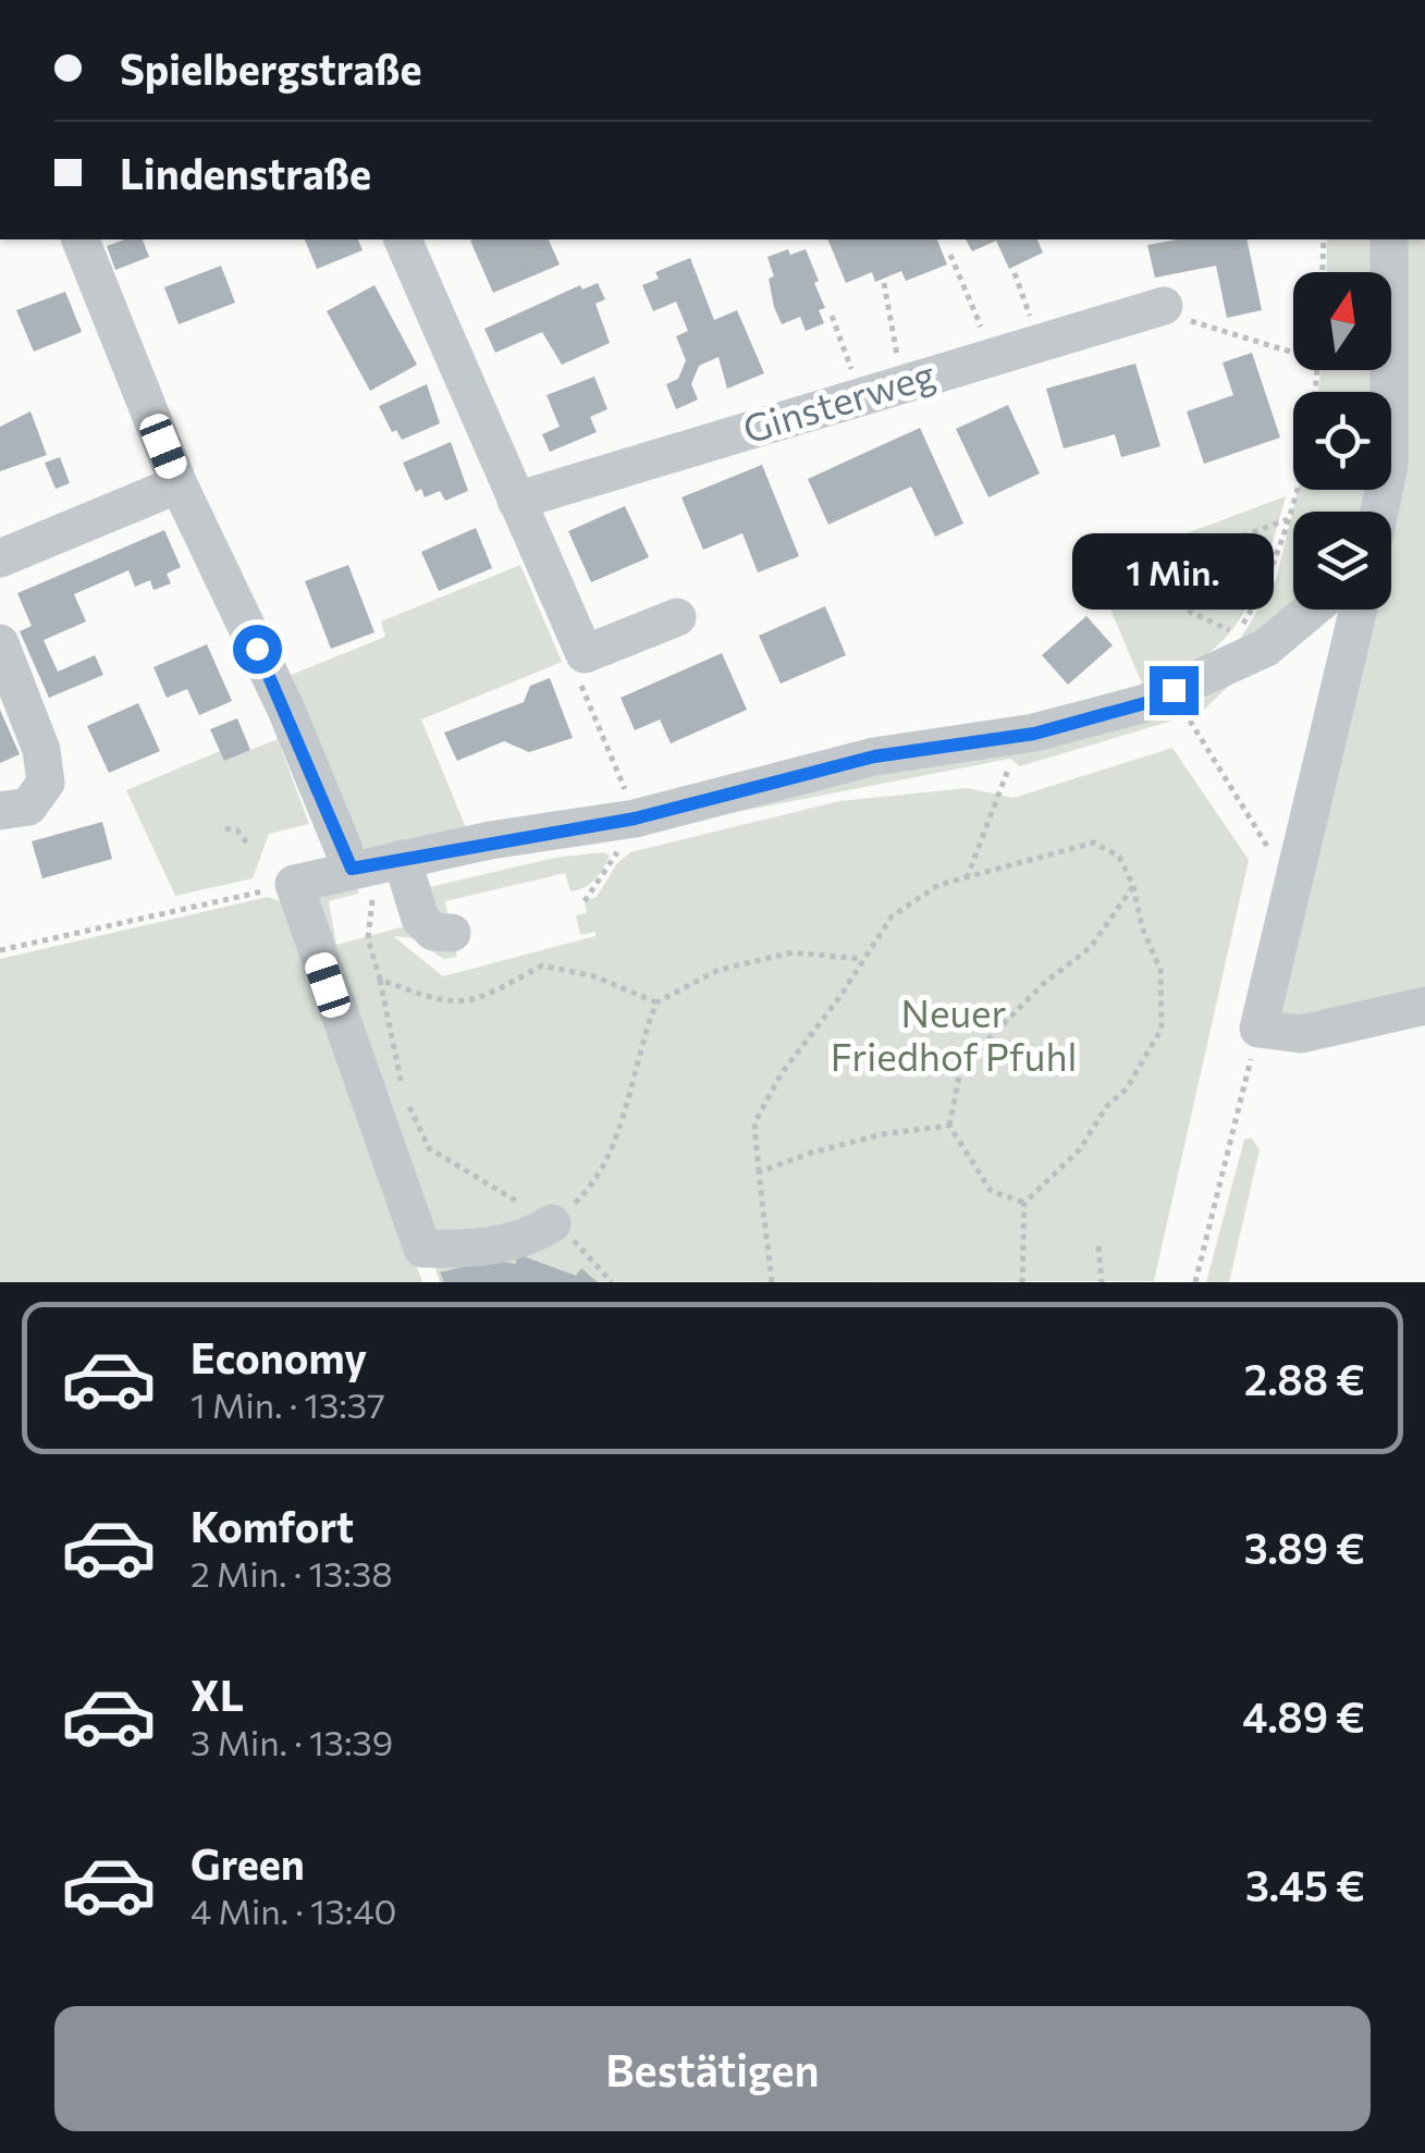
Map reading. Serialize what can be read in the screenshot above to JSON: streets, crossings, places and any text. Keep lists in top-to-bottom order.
{
  "streets": {
    "street": ["Ginsterweg"]
  },
  "parks": ["Neuer Friedhof Pfuhl"],
  "north": "top",
  "page": {
    "banner": ["Spielbergstraße", "Lindenstraße"],
    "bubble": "1 Min.",
    "list": [
      {
        "name": "Economy",
        "note": "1 Min. · 13:37",
        "value": "2.88 €"
      },
      {
        "name": "Komfort",
        "note": "2 Min. · 13:38",
        "value": "3.89 €"
      },
      {
        "name": "XL",
        "note": "3 Min. · 13:39",
        "value": "4.89 €"
      },
      {
        "name": "Green",
        "note": "4 Min. · 13:40",
        "value": "3.45 €"
      }
    ],
    "buttons": "Bestätigen"
  }
}
